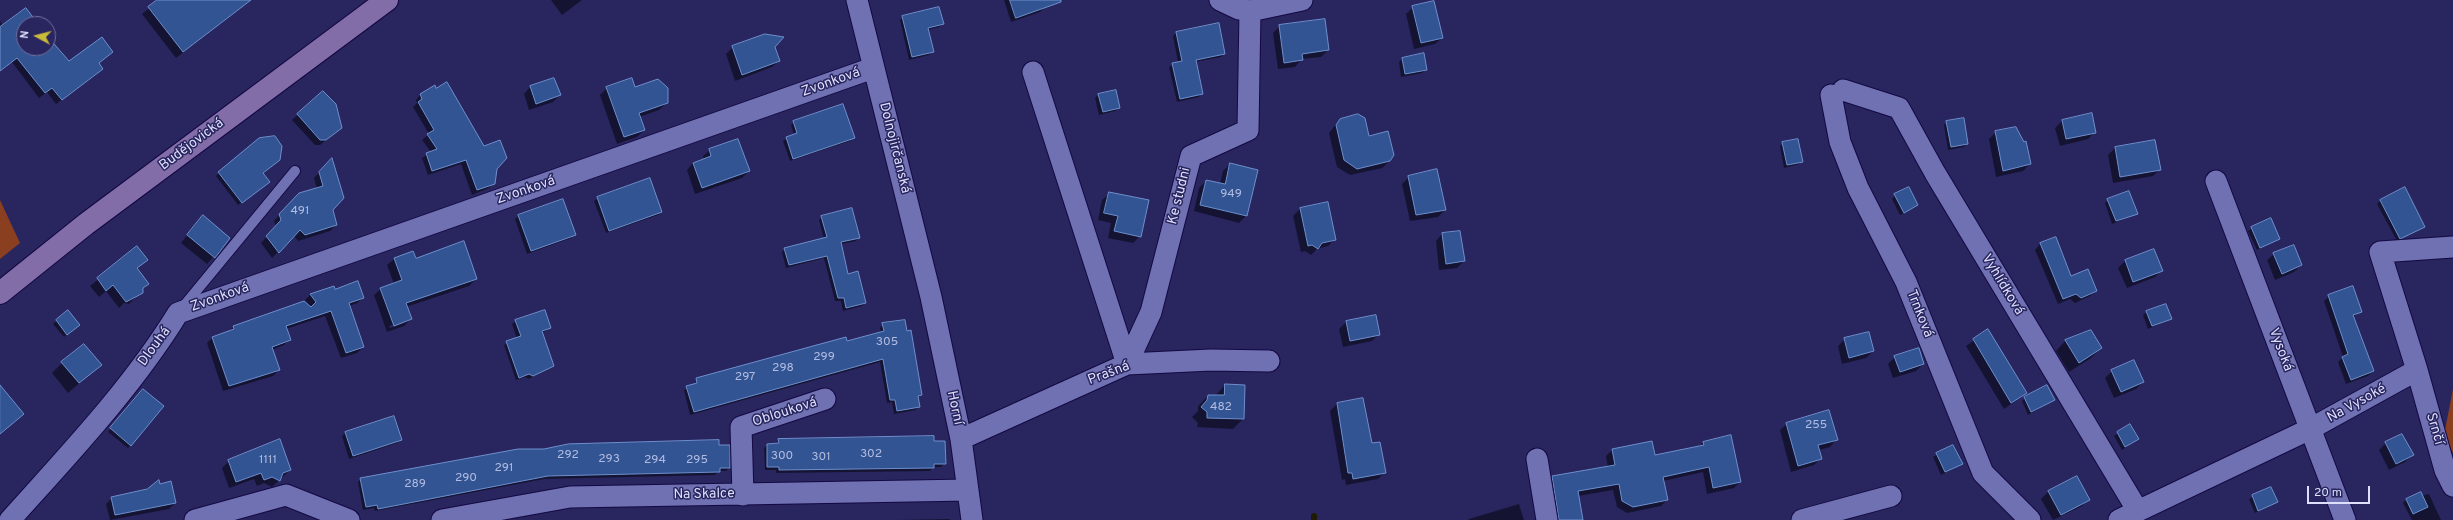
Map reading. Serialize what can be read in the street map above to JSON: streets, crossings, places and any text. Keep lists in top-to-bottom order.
{
  "streets": {
    "main road": ["Budějovická"],
    "street": [
      "Zvonková",
      "Dolnojirčanská",
      "Ke studni",
      "Vyhlídková",
      "Trnková",
      "Dlouhá",
      "Vysoká",
      "Prašná",
      "Na Vysoké",
      "Horní",
      "Oblouková",
      "Srnčí",
      "Na Skalce"
    ]
  },
  "crossings": [
    ["Zvonková", "Dolnojirčanská"],
    ["Zvonková", "Dlouhá"],
    ["Dolnojirčanská", "Horní"],
    ["Ke studni", "Prašná"],
    ["Vyhlídková", "Trnková"],
    ["Vyhlídková", "Na Vysoké"],
    ["Vysoká", "Na Vysoké"],
    ["Prašná", "Horní"],
    ["Na Vysoké", "Srnčí"],
    ["Horní", "Na Skalce"],
    ["Oblouková", "Na Skalce"]
  ],
  "house_numbers": [
    "949",
    "491",
    "305",
    "299",
    "298",
    "297",
    "482",
    "255",
    "302",
    "292",
    "300",
    "301",
    "293",
    "1111",
    "294",
    "295",
    "291",
    "290",
    "289"
  ],
  "scale_bar": "20 m",
  "north": "left"
}
